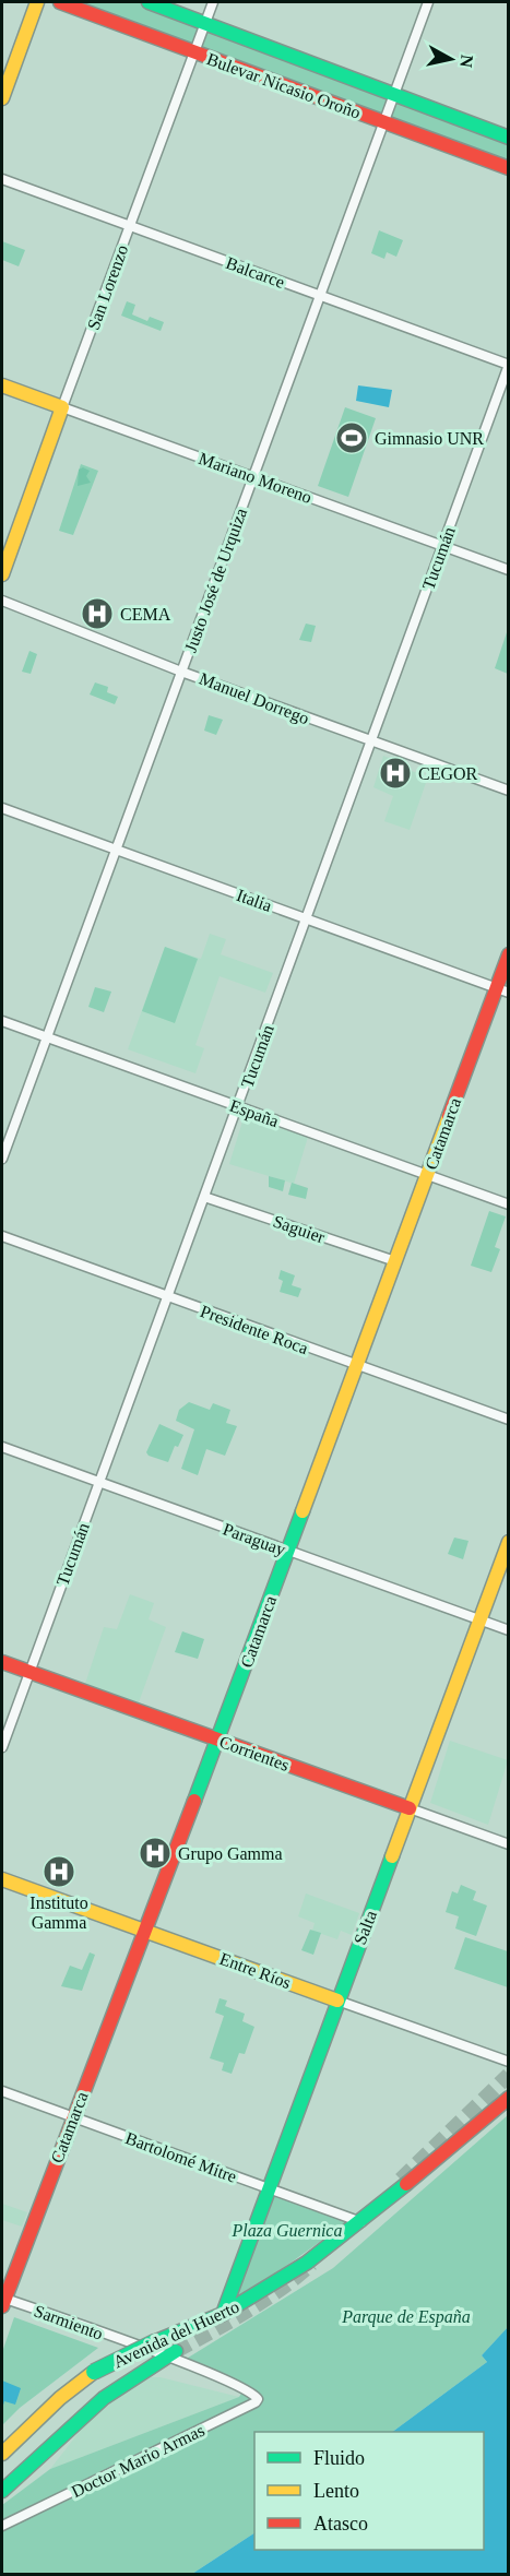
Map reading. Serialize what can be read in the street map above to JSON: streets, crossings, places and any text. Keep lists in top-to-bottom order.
{
  "streets": {
    "main road": [
      "Bulevar Nicasio Oroño",
      "San Lorenzo",
      "Mariano Moreno",
      "Catamarca",
      "Corrientes",
      "Salta",
      "Entre Ríos",
      "Avenida del Huerto"
    ],
    "street": [
      "Balcarce",
      "Tucumán",
      "Justo José de Urquiza",
      "Manuel Dorrego",
      "Italia",
      "España",
      "Saguier",
      "Presidente Roca",
      "Paraguay",
      "Bartolomé Mitre",
      "Sarmiento",
      "Doctor Mario Armas"
    ]
  },
  "crossings": [
    ["Bulevar Nicasio Oroño", "San Lorenzo"],
    ["Bulevar Nicasio Oroño", "Justo José de Urquiza"],
    ["Balcarce", "San Lorenzo"],
    ["Balcarce", "Tucumán"],
    ["Balcarce", "Justo José de Urquiza"],
    ["San Lorenzo", "Mariano Moreno"],
    ["Mariano Moreno", "Tucumán"],
    ["Mariano Moreno", "Justo José de Urquiza"],
    ["Tucumán", "Manuel Dorrego"],
    ["Tucumán", "Italia"],
    ["Tucumán", "España"],
    ["Tucumán", "Saguier"],
    ["Tucumán", "Presidente Roca"],
    ["Tucumán", "Paraguay"],
    ["Tucumán", "Corrientes"],
    ["Justo José de Urquiza", "Manuel Dorrego"],
    ["Justo José de Urquiza", "Italia"],
    ["Justo José de Urquiza", "España"],
    ["Italia", "Catamarca"],
    ["España", "Catamarca"],
    ["Catamarca", "Saguier"],
    ["Catamarca", "Presidente Roca"],
    ["Catamarca", "Paraguay"],
    ["Catamarca", "Corrientes"],
    ["Catamarca", "Entre Ríos"],
    ["Catamarca", "Bartolomé Mitre"],
    ["Catamarca", "Sarmiento"],
    ["Paraguay", "Salta"],
    ["Corrientes", "Salta"],
    ["Salta", "Entre Ríos"],
    ["Salta", "Bartolomé Mitre"],
    ["Salta", "Avenida del Huerto"],
    ["Bartolomé Mitre", "Avenida del Huerto"],
    ["Sarmiento", "Doctor Mario Armas"]
  ],
  "parks": ["Plaza Guernica", "Parque de España"],
  "places": {
    "sports": ["Gimnasio UNR"],
    "hospital": [
      "CEMA",
      "CEGOR",
      "Grupo Gamma",
      "Instituto Gamma"
    ]
  },
  "legend": ["Fluido", "Lento", "Atasco"],
  "north": "right"
}
